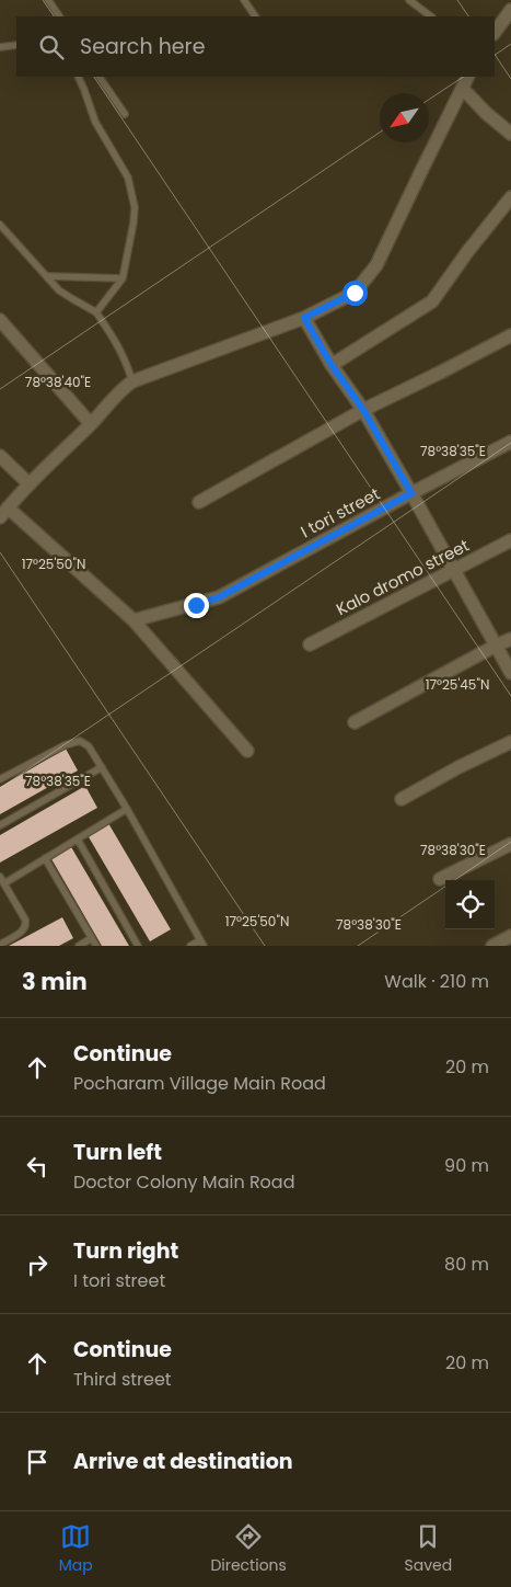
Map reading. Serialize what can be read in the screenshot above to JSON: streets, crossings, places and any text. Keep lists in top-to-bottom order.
{
  "streets": {
    "street": ["I tori street", "Kalo dromo street"]
  },
  "north": "bottom left",
  "page": {
    "search": "Search here",
    "heading": ["3 min", "Walk · 210 m"],
    "list": [
      ["Continue", "Pocharam Village Main Road", "20 m"],
      ["Turn left", "Doctor Colony Main Road", "90 m"],
      ["Turn right", "I tori street", "80 m"],
      ["Continue", "Third street", "20 m"],
      "Arrive at destination"
    ],
    "nav": ["Map", "Directions", "Saved"]
  },
  "coordinates": [
    "78°38'40\"E",
    "78°38'35\"E",
    "17°25'50\"N",
    "17°25'45\"N",
    "78°38'30\"E"
  ]
}
